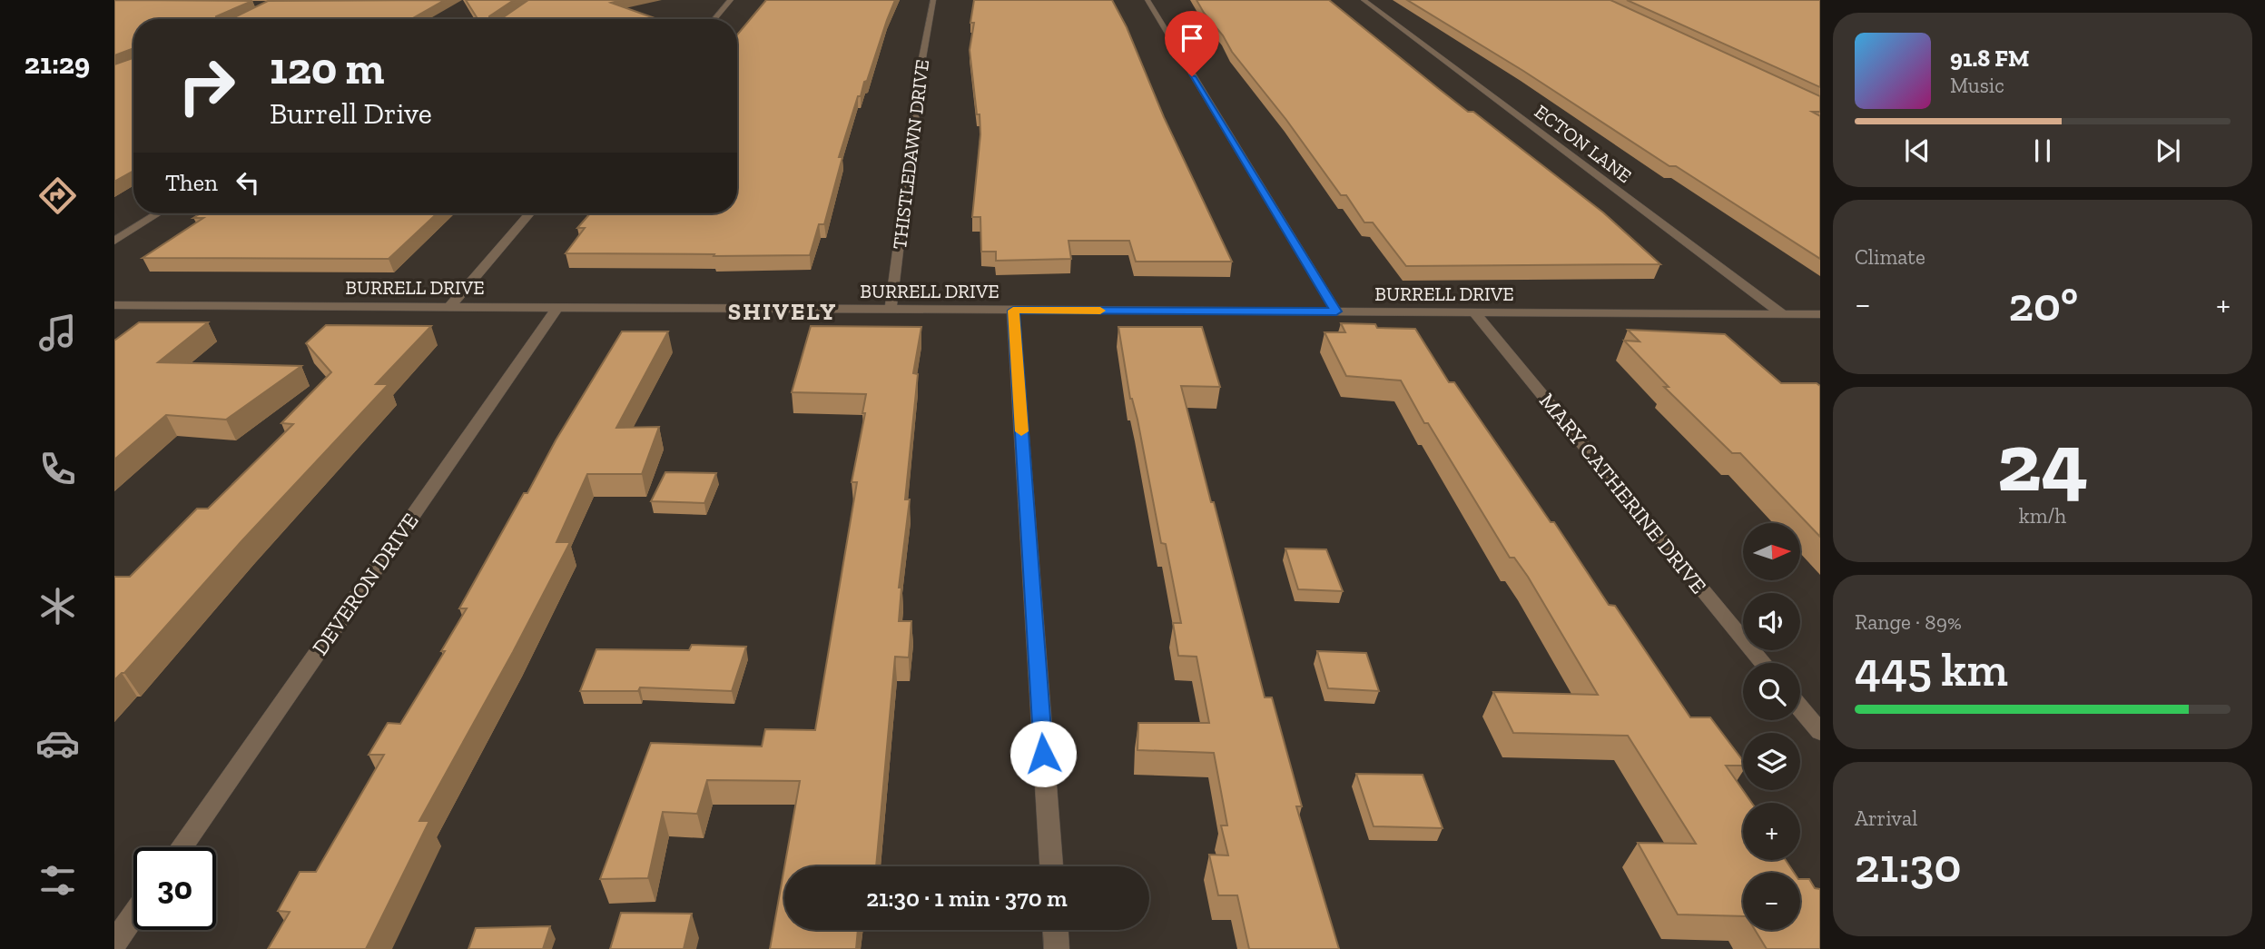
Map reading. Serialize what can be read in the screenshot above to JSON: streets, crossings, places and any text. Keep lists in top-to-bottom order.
{
  "streets": {
    "street": [
      "ECTON LANE",
      "THISTLEDAWN DRIVE",
      "BURRELL DRIVE",
      "MARY CATHERINE DRIVE",
      "DEVERON DRIVE"
    ]
  },
  "crossings": [
    ["ECTON LANE", "BURRELL DRIVE"],
    ["THISTLEDAWN DRIVE", "BURRELL DRIVE"],
    ["BURRELL DRIVE", "MARY CATHERINE DRIVE"],
    ["BURRELL DRIVE", "DEVERON DRIVE"]
  ],
  "districts": ["SHIVELY"],
  "north": "right",
  "page": {
    "tabs": "21:29",
    "turn": ["120 m", "Burrell Drive"],
    "song": ["91.8 FM", "Music"],
    "then": "Then",
    "tile": [
      "Climate",
      ["24", "km/h"],
      ["Range · 89%", "445 km"],
      ["Arrival", "21:30"]
    ],
    "heat": ["−", "20°", "+"],
    "map_buttons": ["+", "−"],
    "limit": "30",
    "trip": "21:30 · 1 min · 370 m"
  }
}
